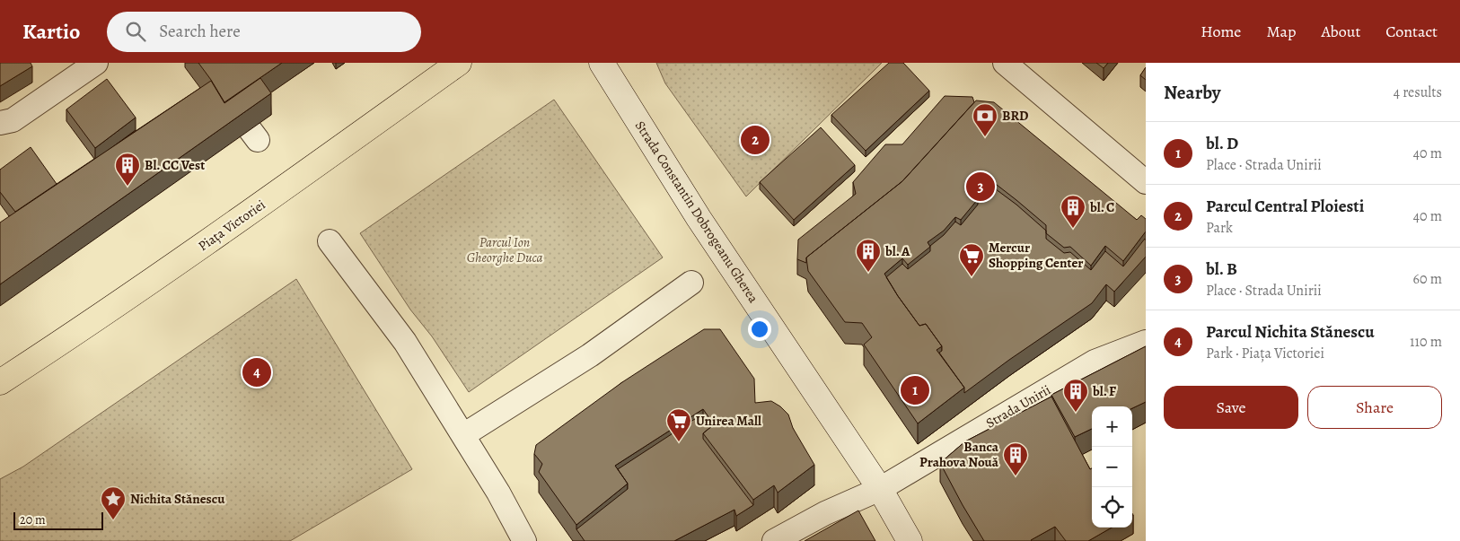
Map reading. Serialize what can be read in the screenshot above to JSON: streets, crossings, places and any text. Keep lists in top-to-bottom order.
{
  "streets": {
    "main road": ["Strada Constantin Dobrogeanu Gherea", "Piața Victoriei"],
    "street": ["Strada Unirii"]
  },
  "crossings": [
    ["Strada Constantin Dobrogeanu Gherea", "Strada Unirii"]
  ],
  "parks": ["Parcul Ion Gheorghe Duca"],
  "places": {
    "bank": ["BRD"],
    "building": [
      "Bl. CC Vest",
      "bl. C",
      "bl. A",
      "bl. F",
      "Banca Prahova Nouă"
    ],
    "supermarket": ["Mercur Shopping Center", "Unirea Mall"],
    "place": ["Nichita Stănescu"]
  },
  "scale_bar": "20 m",
  "page": {
    "header": "Kartio",
    "search": "Search here",
    "nav": [
      "Home",
      "Map",
      "About",
      "Contact"
    ],
    "heading": ["Nearby", "4 results"],
    "list": [
      {
        "mark": "1",
        "name": "bl. D",
        "note": "Place · Strada Unirii",
        "value": "40 m"
      },
      {
        "mark": "2",
        "name": "Parcul Central Ploiesti",
        "note": "Park",
        "value": "40 m"
      },
      {
        "mark": "3",
        "name": "bl. B",
        "note": "Place · Strada Unirii",
        "value": "60 m"
      },
      {
        "mark": "4",
        "name": "Parcul Nichita Stănescu",
        "note": "Park · Piața Victoriei",
        "value": "110 m"
      }
    ],
    "pins": [
      "2",
      "3",
      "4",
      "1"
    ],
    "buttons": ["Save", "Share"],
    "map_buttons": ["+", "−"],
    "scale": "20 m"
  }
}
